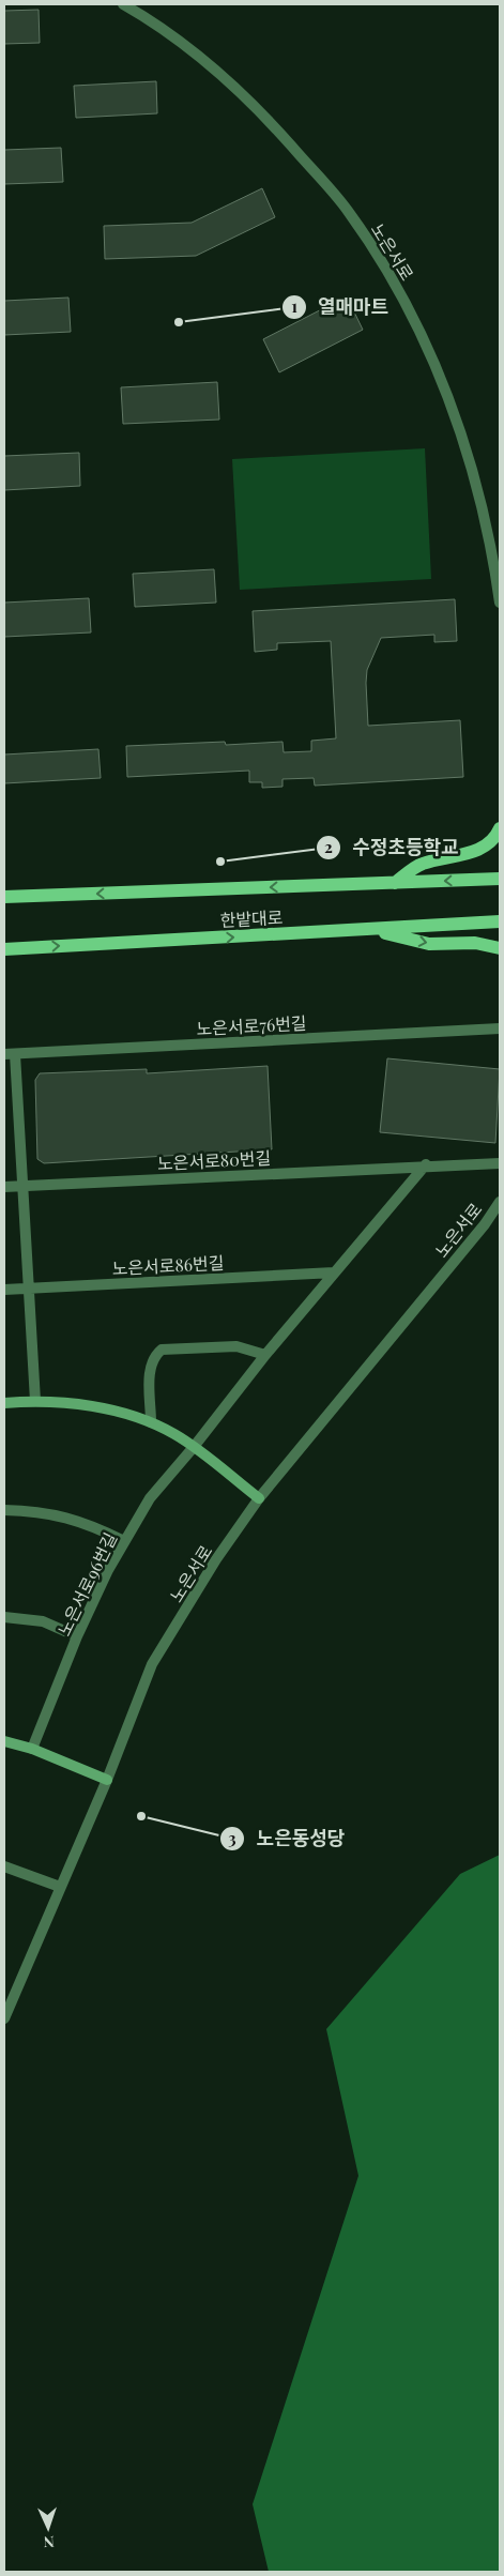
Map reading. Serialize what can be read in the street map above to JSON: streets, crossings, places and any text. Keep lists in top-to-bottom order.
{
  "streets": {
    "main road": ["한밭대로"],
    "street": [
      "노은서로",
      "노은서로76번길",
      "노은서로80번길",
      "노은서로86번길",
      "노은서로96번길"
    ]
  },
  "places": ["열매마트", "수정초등학교", "노은동성당"],
  "north": "bottom"
}
